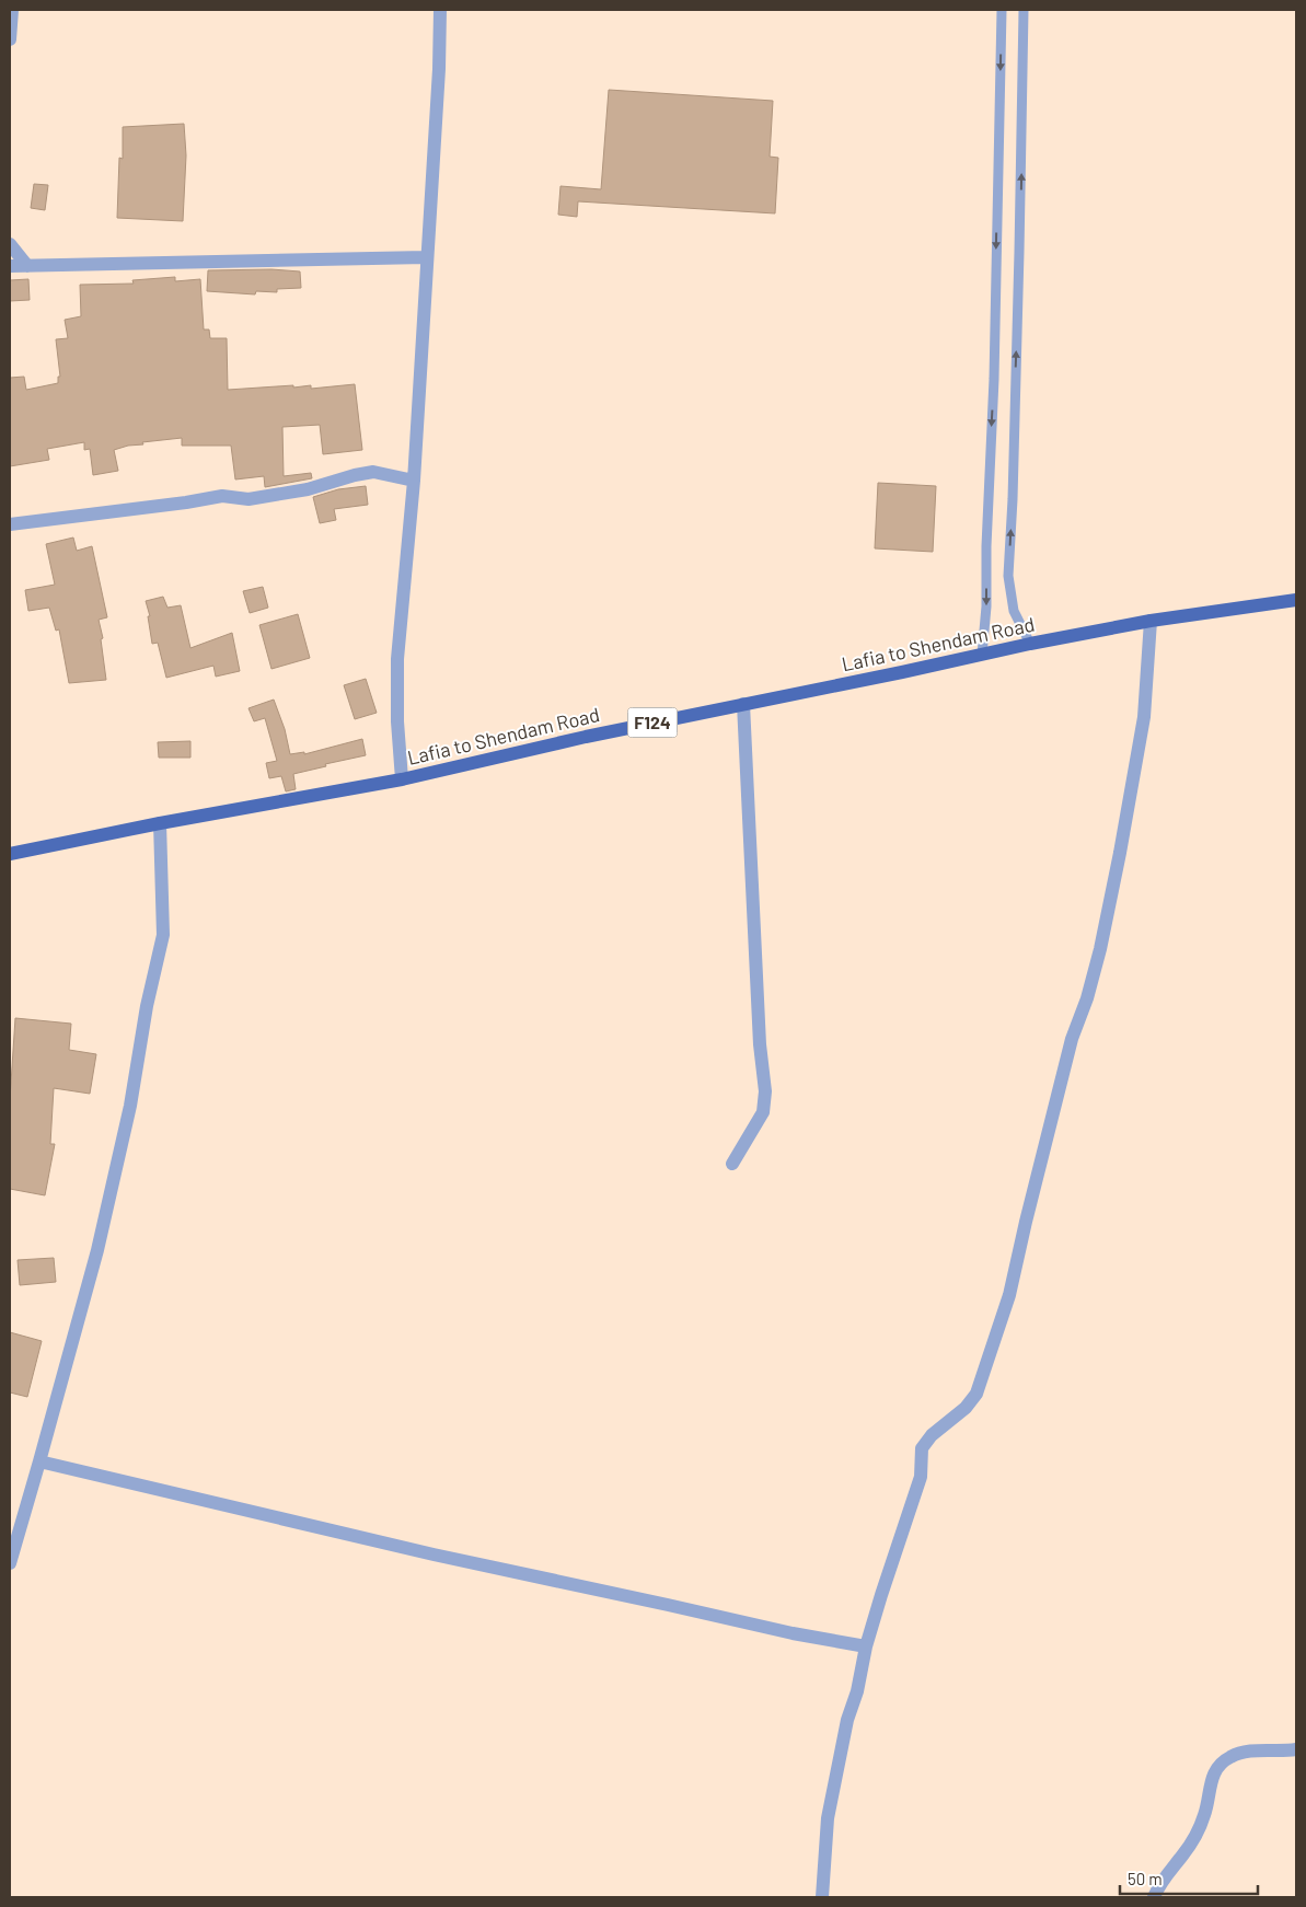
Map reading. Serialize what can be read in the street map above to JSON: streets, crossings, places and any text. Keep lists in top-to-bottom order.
{
  "streets": {
    "main road": ["Lafia to Shendam Road", "F124"]
  },
  "scale_bar": "50 m"
}
